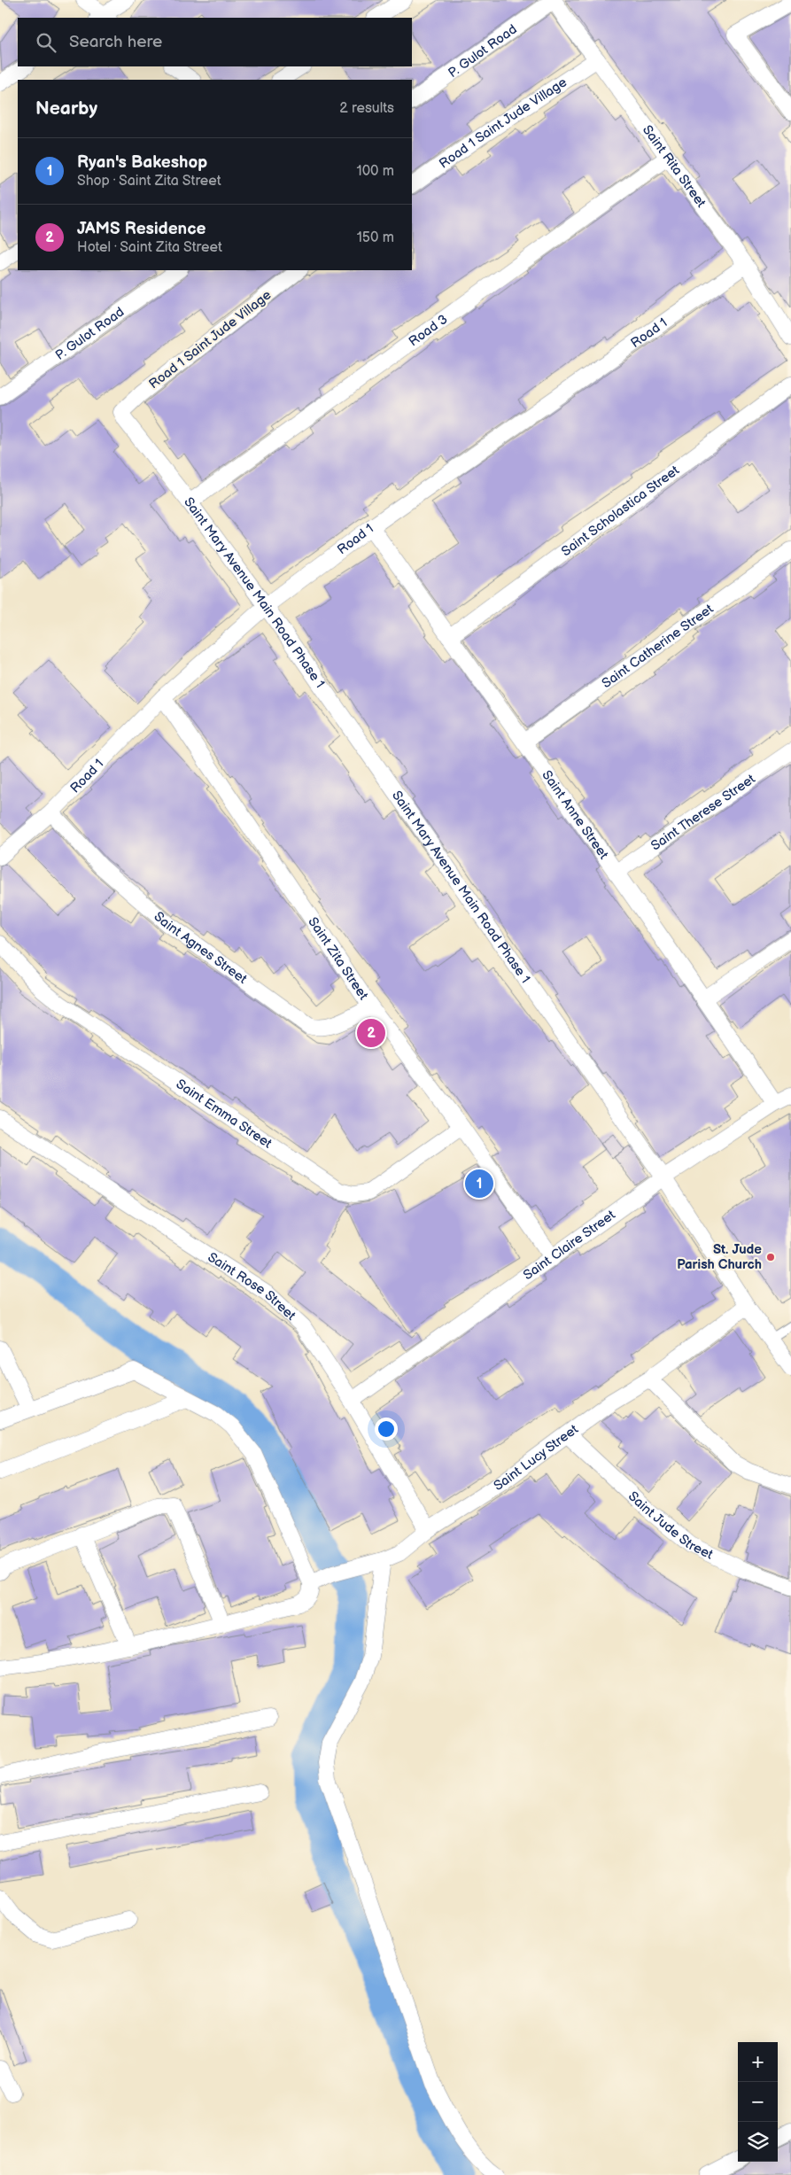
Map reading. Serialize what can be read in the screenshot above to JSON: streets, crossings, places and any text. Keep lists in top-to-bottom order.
{
  "streets": {
    "street": [
      "P. Gulot Road",
      "Road 1 Saint Jude Village",
      "Saint Rita Street",
      "Road 3",
      "Road 1",
      "Saint Scholastica Street",
      "Saint Mary Avenue Main Road Phase 1",
      "Saint Catherine Street",
      "Saint Therese Street",
      "Saint Anne Street",
      "Saint Agnes Street",
      "Saint Zita Street",
      "Saint Emma Street",
      "Saint Claire Street",
      "Saint Rose Street",
      "Saint Lucy Street",
      "Saint Jude Street"
    ]
  },
  "crossings": [
    ["P. Gulot Road", "Saint Rita Street"],
    ["Road 1 Saint Jude Village", "Saint Rita Street"],
    ["Road 1 Saint Jude Village", "Saint Mary Avenue Main Road Phase 1"],
    ["Saint Rita Street", "Road 3"],
    ["Saint Rita Street", "Road 1"],
    ["Road 3", "Saint Mary Avenue Main Road Phase 1"],
    ["Road 1", "Saint Mary Avenue Main Road Phase 1"],
    ["Road 1", "Saint Anne Street"],
    ["Road 1", "Saint Agnes Street"],
    ["Road 1", "Saint Zita Street"],
    ["Saint Scholastica Street", "Saint Anne Street"],
    ["Saint Mary Avenue Main Road Phase 1", "Saint Claire Street"],
    ["Saint Mary Avenue Main Road Phase 1", "Saint Lucy Street"],
    ["Saint Catherine Street", "Saint Anne Street"],
    ["Saint Therese Street", "Saint Anne Street"],
    ["Saint Anne Street", "Saint Claire Street"],
    ["Saint Agnes Street", "Saint Zita Street"],
    ["Saint Zita Street", "Saint Emma Street"],
    ["Saint Zita Street", "Saint Claire Street"],
    ["Saint Claire Street", "Saint Rose Street"],
    ["Saint Rose Street", "Saint Lucy Street"],
    ["Saint Lucy Street", "Saint Jude Street"]
  ],
  "places": ["St. Jude Parish Church"],
  "page": {
    "search": "Search here",
    "heading": ["Nearby", "2 results"],
    "list": [
      {
        "mark": "1",
        "name": "Ryan's Bakeshop",
        "note": "Shop · Saint Zita Street",
        "value": "100 m"
      },
      {
        "mark": "2",
        "name": "JAMS Residence",
        "note": "Hotel · Saint Zita Street",
        "value": "150 m"
      }
    ],
    "pins": ["2", "1"],
    "map_buttons": ["+", "−"]
  }
}
